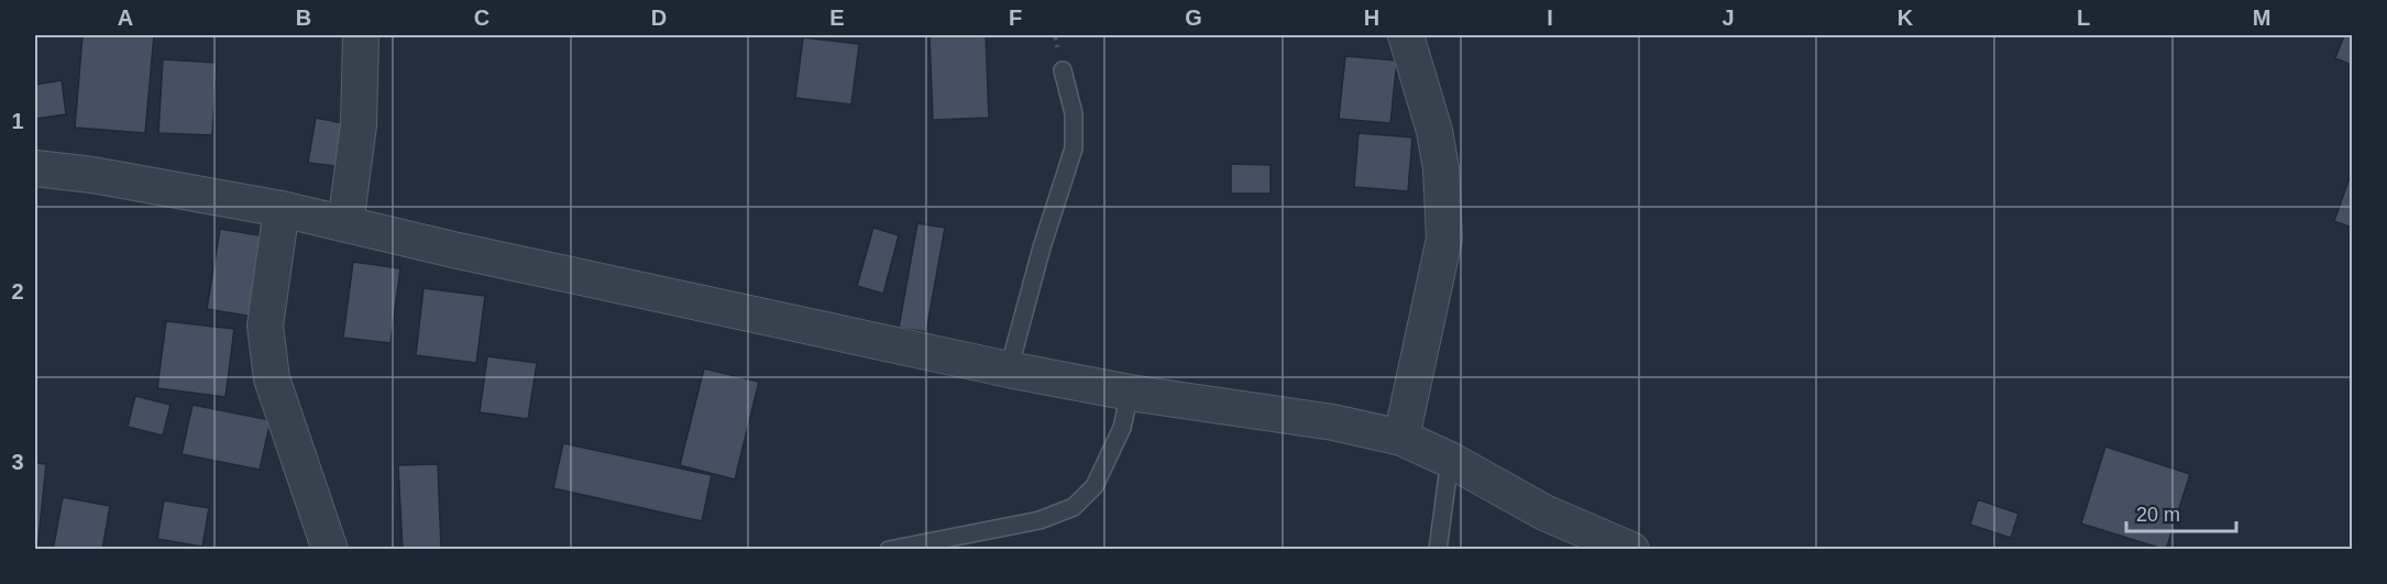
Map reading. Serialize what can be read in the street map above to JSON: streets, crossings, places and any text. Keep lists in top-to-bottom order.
{
  "scale_bar": "20 m",
  "grid": {
    "columns": [
      "A",
      "B",
      "C",
      "D",
      "E",
      "F",
      "G",
      "H",
      "I",
      "J",
      "K",
      "L",
      "M"
    ],
    "rows": ["1", "2", "3"]
  }
}
